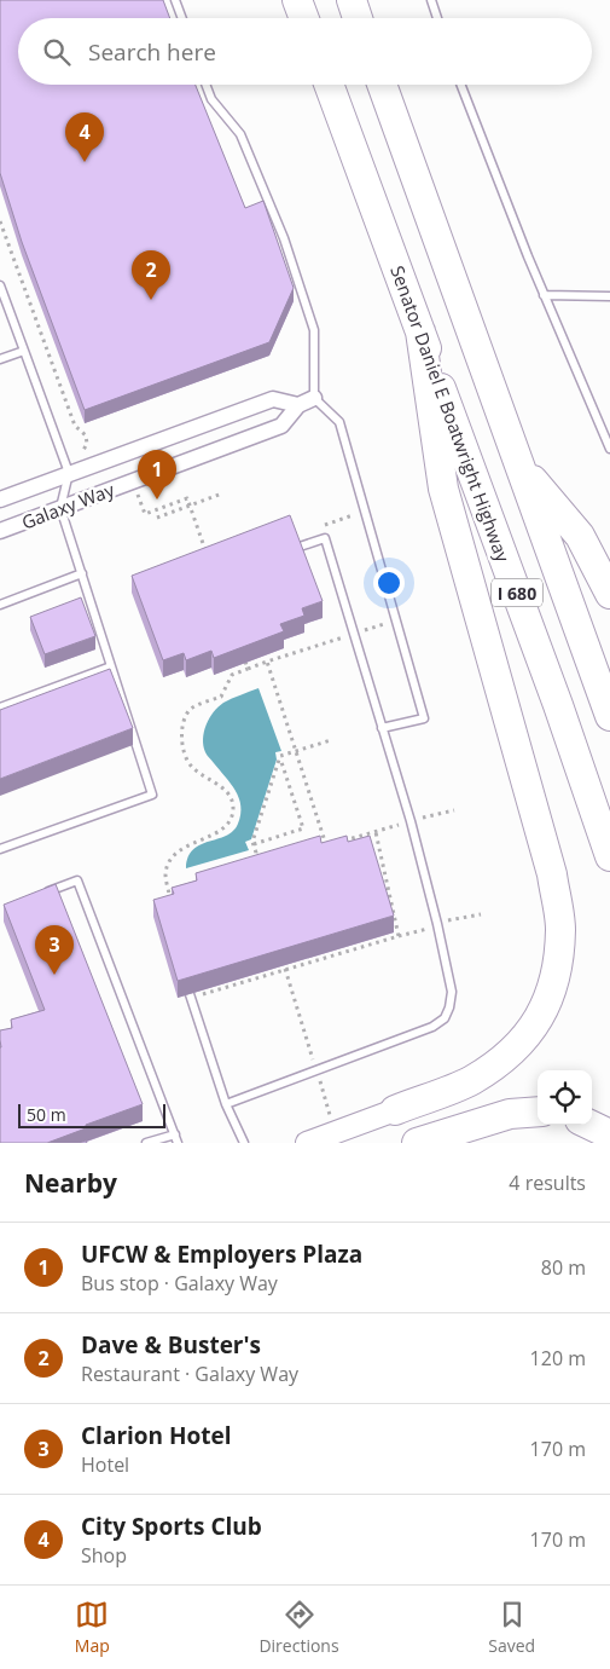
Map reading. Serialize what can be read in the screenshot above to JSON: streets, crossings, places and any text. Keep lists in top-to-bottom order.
{
  "streets": {
    "highway": ["Senator Daniel E Boatwright Highway", "I 680"],
    "street": ["Galaxy Way"]
  },
  "scale_bar": "50 m",
  "page": {
    "search": "Search here",
    "pins": [
      "4",
      "2",
      "1",
      "3"
    ],
    "scale": "50 m",
    "heading": ["Nearby", "4 results"],
    "list": [
      {
        "mark": "1",
        "name": "UFCW & Employers Plaza",
        "note": "Bus stop · Galaxy Way",
        "value": "80 m"
      },
      {
        "mark": "2",
        "name": "Dave & Buster's",
        "note": "Restaurant · Galaxy Way",
        "value": "120 m"
      },
      {
        "mark": "3",
        "name": "Clarion Hotel",
        "note": "Hotel",
        "value": "170 m"
      },
      {
        "mark": "4",
        "name": "City Sports Club",
        "note": "Shop",
        "value": "170 m"
      }
    ],
    "nav": ["Map", "Directions", "Saved"]
  }
}
